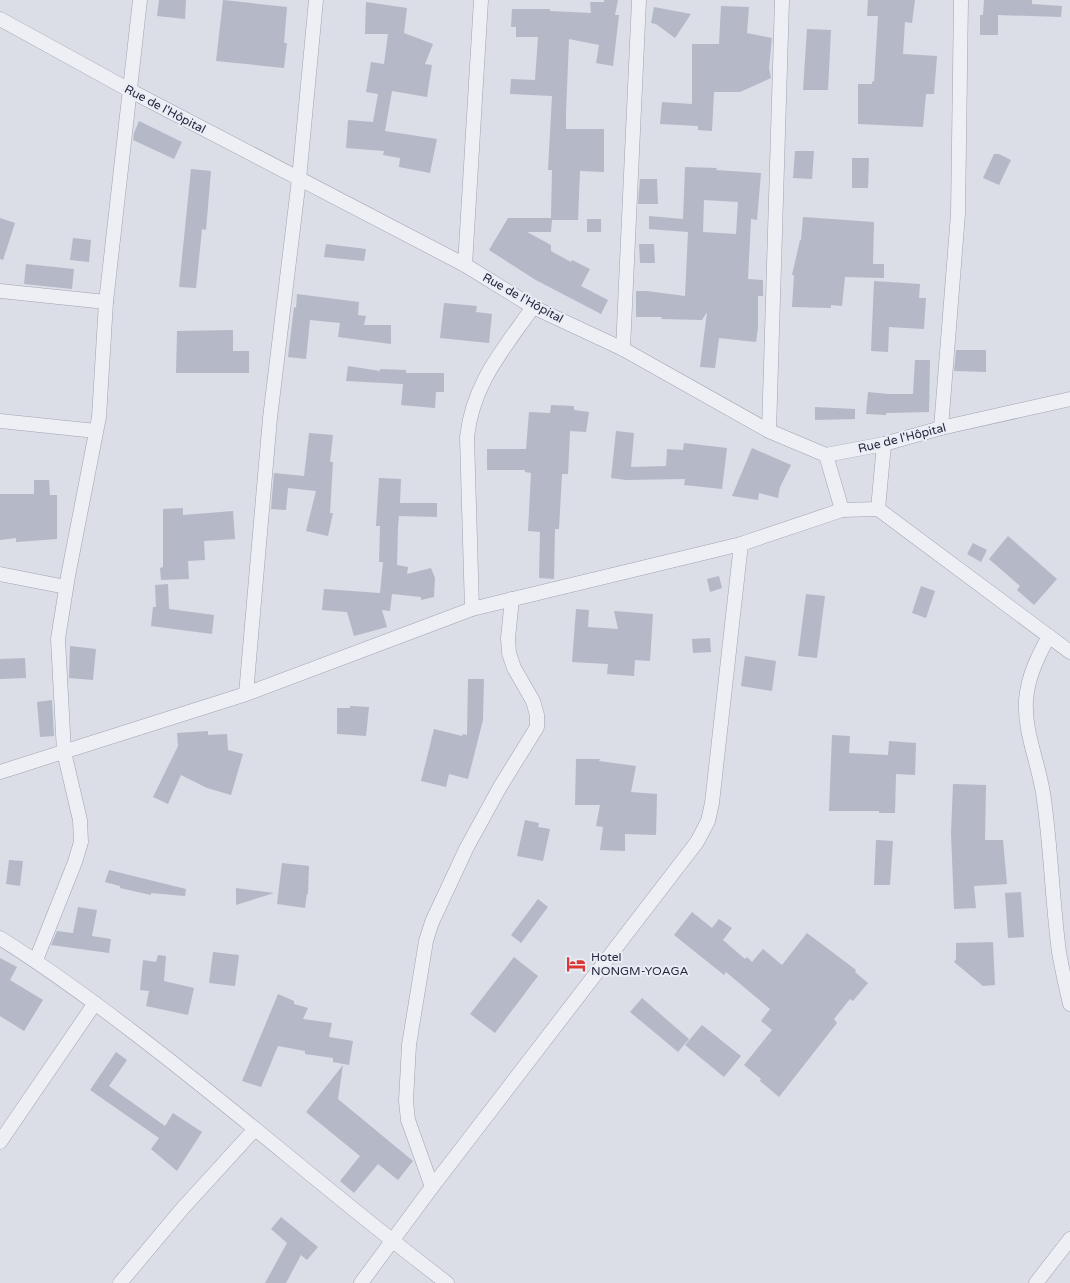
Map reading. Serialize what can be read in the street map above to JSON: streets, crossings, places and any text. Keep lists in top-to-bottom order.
{
  "streets": {
    "street": ["Rue de l'Hôpital"]
  },
  "places": {
    "hotel": ["Hotel NONGM-YOAGA"]
  }
}
